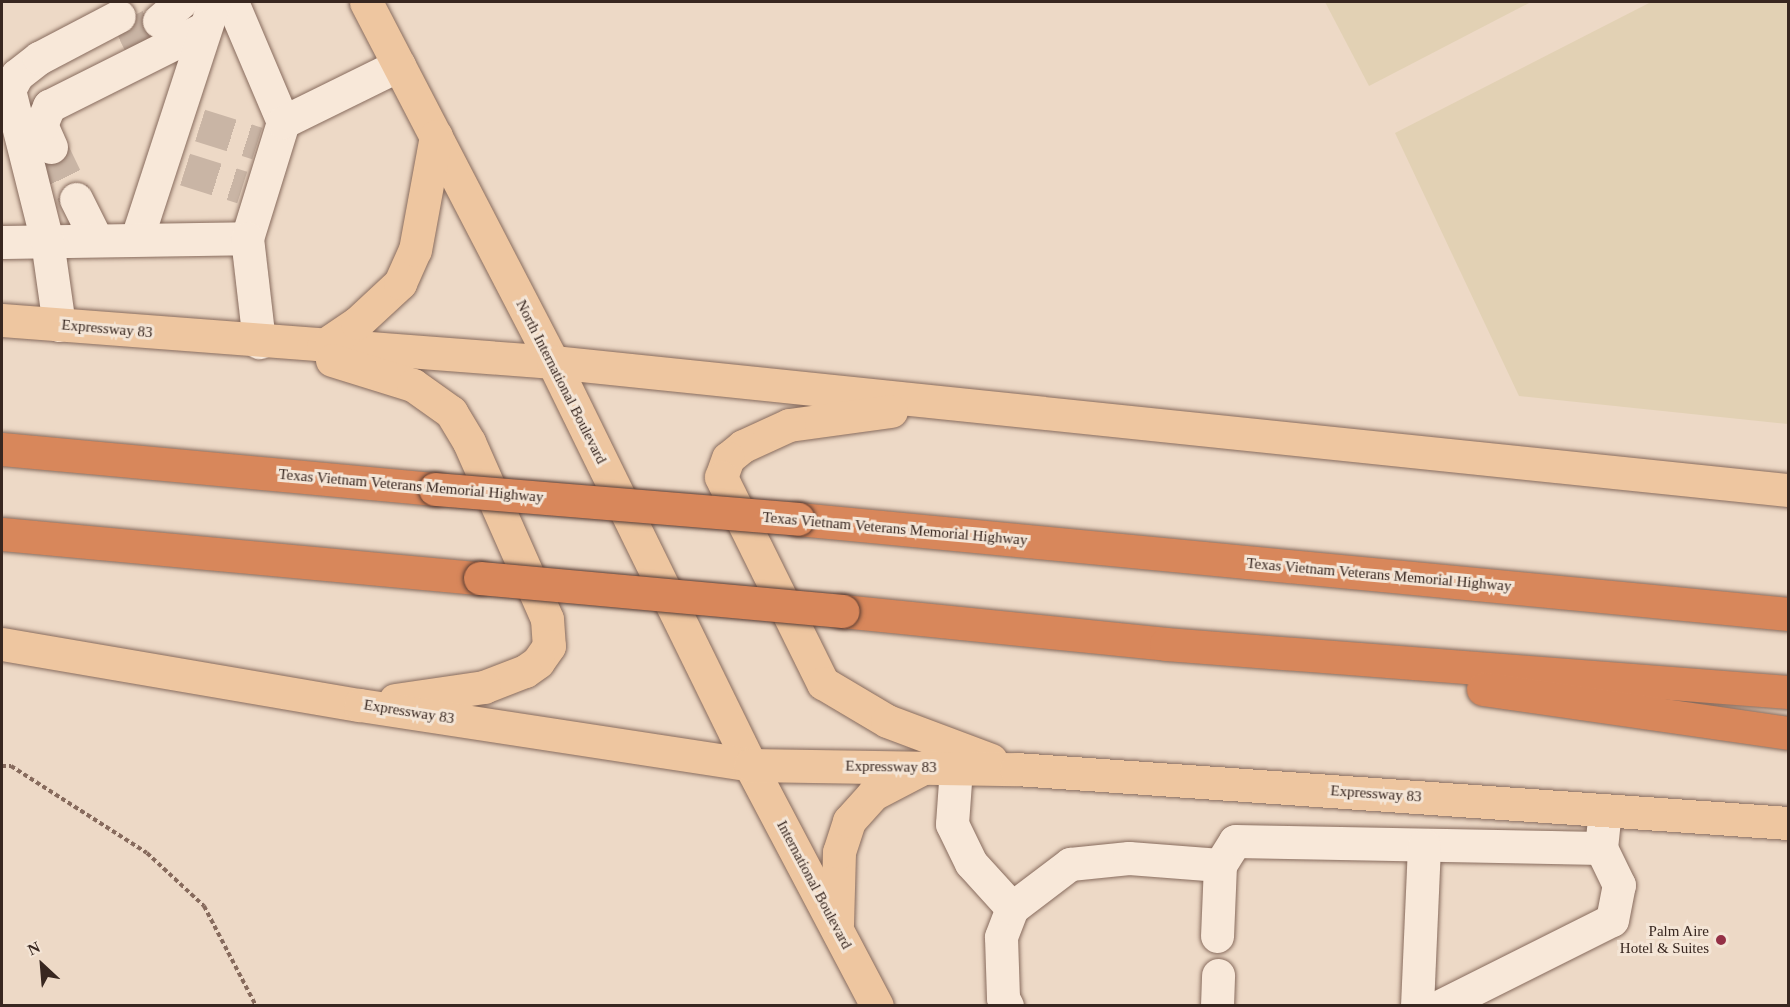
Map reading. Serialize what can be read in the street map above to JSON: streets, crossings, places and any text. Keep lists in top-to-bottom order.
{
  "streets": {
    "highway": ["Texas Vietnam Veterans Memorial Highway"],
    "main road": ["Expressway 83", "North International Boulevard", "International Boulevard"]
  },
  "crossings": [
    ["Expressway 83", "North International Boulevard"],
    ["Expressway 83", "International Boulevard"],
    ["North International Boulevard", "International Boulevard"]
  ],
  "places": ["Palm Aire Hotel & Suites"],
  "north": "top left"
}
